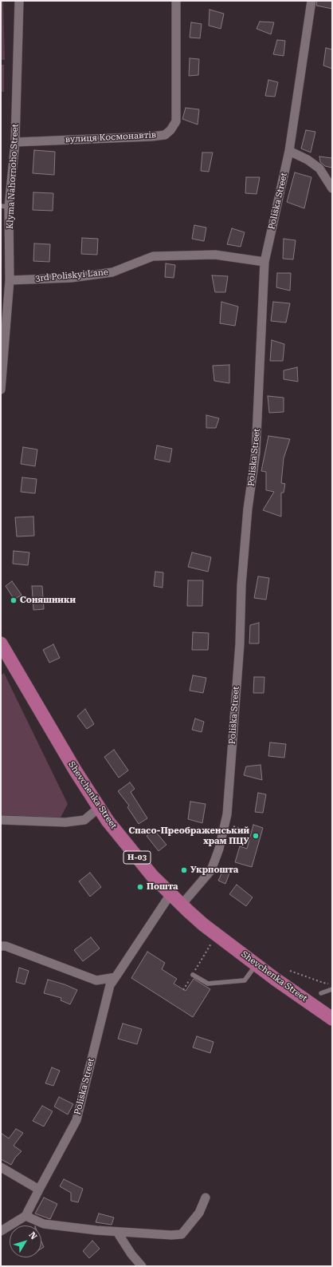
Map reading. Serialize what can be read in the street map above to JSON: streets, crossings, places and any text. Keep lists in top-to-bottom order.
{
  "streets": {
    "main road": ["Shevchenka Street", "Н-03"],
    "street": [
      "вулиця Космонавтів",
      "Klyma Nahornoho Street",
      "Poliska Street",
      "3rd Poliskyi Lane"
    ]
  },
  "crossings": [
    ["вулиця Космонавтів", "Klyma Nahornoho Street"],
    ["Klyma Nahornoho Street", "3rd Poliskyi Lane"],
    ["Poliska Street", "3rd Poliskyi Lane"],
    ["Poliska Street", "Shevchenka Street"]
  ],
  "places": [
    "Соняшники",
    "Спасо-Преображенський храм ПЦУ",
    "Укрпошта",
    "Пошта"
  ],
  "north": "top right"
}
